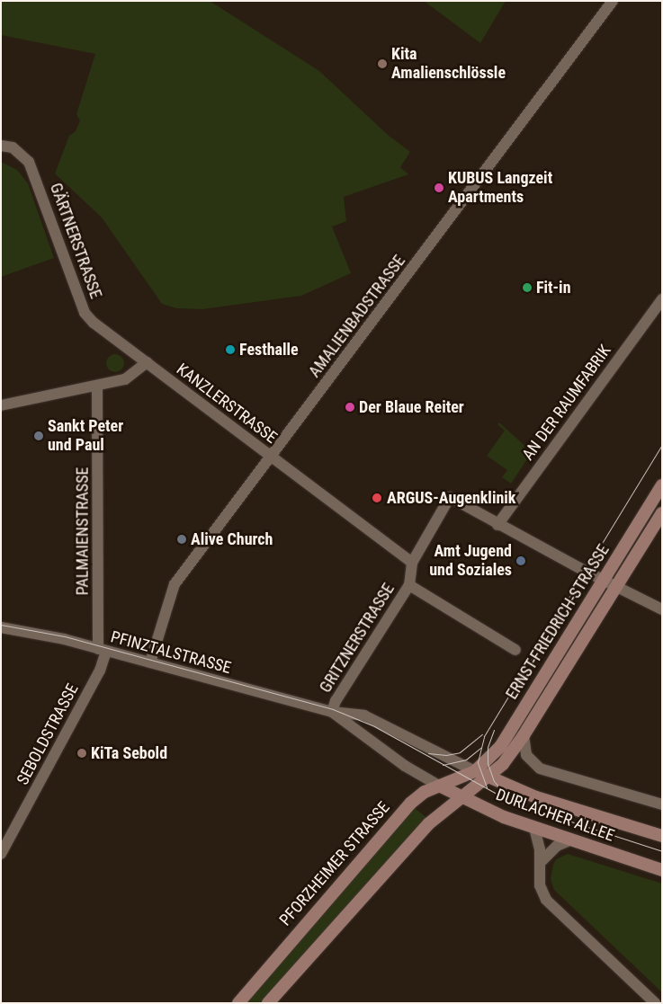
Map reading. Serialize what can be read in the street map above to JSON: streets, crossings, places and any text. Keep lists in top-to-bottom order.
{
  "streets": {
    "main road": ["ERNST-FRIEDRICH-STRASSE", "DURLACHER ALLEE", "PFORZHEIMER STRASSE"],
    "street": [
      "GÄRTNERSTRASSE",
      "AMALIENBADSTRASSE",
      "AN DER RAUMFABRIK",
      "KANZLERSTRASSE",
      "PALMAIENSTRASSE",
      "GRITZNERSTRASSE",
      "PFINZTALSTRASSE",
      "SEBOLDSTRASSE"
    ]
  },
  "crossings": [
    ["GÄRTNERSTRASSE", "KANZLERSTRASSE"],
    ["AMALIENBADSTRASSE", "KANZLERSTRASSE"],
    ["AMALIENBADSTRASSE", "PFINZTALSTRASSE"],
    ["AN DER RAUMFABRIK", "GRITZNERSTRASSE"],
    ["KANZLERSTRASSE", "GRITZNERSTRASSE"],
    ["PALMAIENSTRASSE", "PFINZTALSTRASSE"],
    ["PALMAIENSTRASSE", "SEBOLDSTRASSE"],
    ["ERNST-FRIEDRICH-STRASSE", "GRITZNERSTRASSE"],
    ["ERNST-FRIEDRICH-STRASSE", "PFINZTALSTRASSE"],
    ["ERNST-FRIEDRICH-STRASSE", "DURLACHER ALLEE"],
    ["ERNST-FRIEDRICH-STRASSE", "PFORZHEIMER STRASSE"],
    ["GRITZNERSTRASSE", "PFINZTALSTRASSE"],
    ["PFINZTALSTRASSE", "SEBOLDSTRASSE"],
    ["PFINZTALSTRASSE", "DURLACHER ALLEE"],
    ["PFINZTALSTRASSE", "PFORZHEIMER STRASSE"],
    ["DURLACHER ALLEE", "PFORZHEIMER STRASSE"]
  ],
  "places": [
    "Kita Amalienschlössle",
    "KUBUS Langzeit Apartments",
    "Fit-in",
    "Festhalle",
    "Der Blaue Reiter",
    "Sankt Peter und Paul",
    "ARGUS-Augenklinik",
    "Alive Church",
    "Amt Jugend und Soziales",
    "KiTa Sebold"
  ]
}
